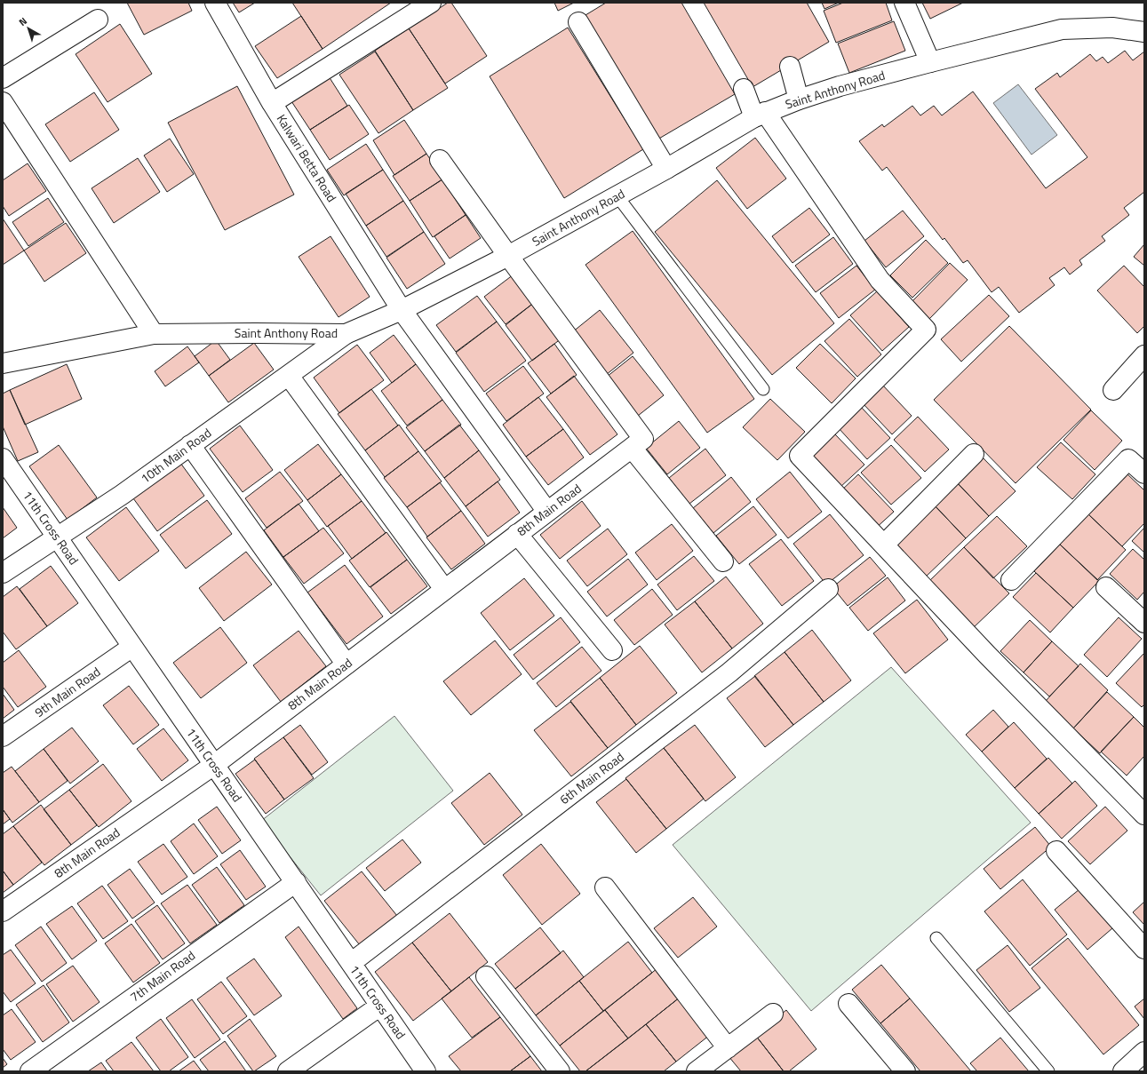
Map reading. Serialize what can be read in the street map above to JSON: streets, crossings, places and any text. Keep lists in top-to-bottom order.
{
  "streets": {
    "street": [
      "Saint Anthony Road",
      "Kalwari Betta Road",
      "10th Main Road",
      "8th Main Road",
      "11th Cross Road",
      "9th Main Road",
      "6th Main Road",
      "7th Main Road"
    ]
  },
  "crossings": [
    ["Saint Anthony Road", "Kalwari Betta Road"],
    ["Saint Anthony Road", "10th Main Road"],
    ["Saint Anthony Road", "8th Main Road"],
    ["Kalwari Betta Road", "8th Main Road"],
    ["10th Main Road", "11th Cross Road"],
    ["8th Main Road", "11th Cross Road"],
    ["11th Cross Road", "9th Main Road"],
    ["11th Cross Road", "6th Main Road"],
    ["11th Cross Road", "7th Main Road"]
  ],
  "north": "top left"
}
